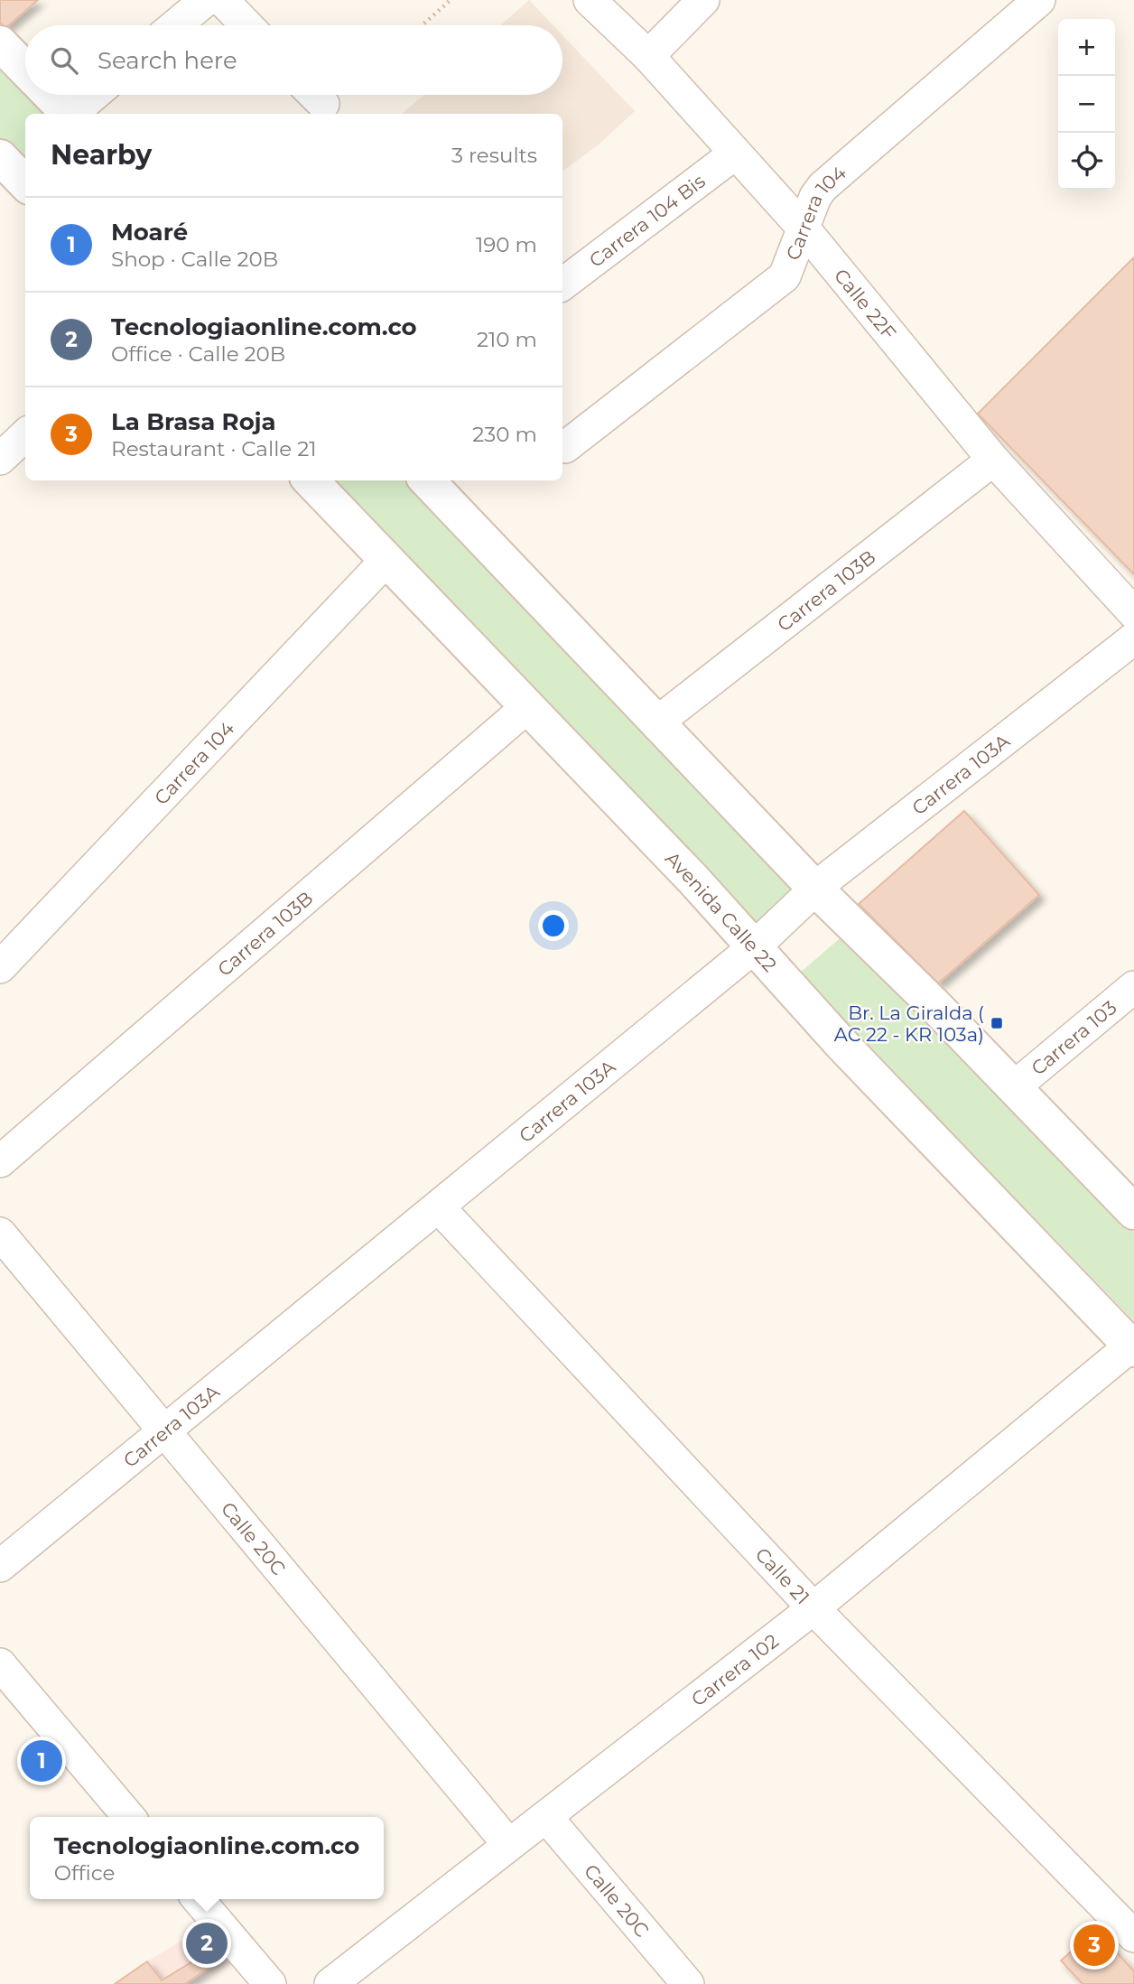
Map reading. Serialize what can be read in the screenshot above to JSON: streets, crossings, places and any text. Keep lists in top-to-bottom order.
{
  "streets": {
    "street": [
      "Carrera 104",
      "Carrera 104 Bis",
      "Calle 22F",
      "Carrera 103B",
      "Carrera 103A",
      "Avenida Calle 22",
      "Carrera 103",
      "Calle 20C",
      "Calle 21",
      "Carrera 102"
    ]
  },
  "crossings": [
    ["Carrera 104", "Calle 22F"],
    ["Carrera 104", "Avenida Calle 22"],
    ["Carrera 104 Bis", "Calle 22F"],
    ["Calle 22F", "Carrera 103B"],
    ["Carrera 103B", "Avenida Calle 22"],
    ["Carrera 103A", "Avenida Calle 22"],
    ["Carrera 103A", "Calle 20C"],
    ["Carrera 103A", "Calle 21"],
    ["Avenida Calle 22", "Carrera 102"],
    ["Calle 20C", "Carrera 102"],
    ["Calle 21", "Carrera 102"]
  ],
  "places": {
    "transit": ["Br. La Giralda ( AC 22 - KR 103a)"]
  },
  "page": {
    "map_buttons": ["+", "−"],
    "search": "Search here",
    "heading": ["Nearby", "3 results"],
    "list": [
      {
        "mark": "1",
        "name": "Moaré",
        "note": "Shop · Calle 20B",
        "value": "190 m"
      },
      {
        "mark": "2",
        "name": "Tecnologiaonline.com.co",
        "note": "Office · Calle 20B",
        "value": "210 m"
      },
      {
        "mark": "3",
        "name": "La Brasa Roja",
        "note": "Restaurant · Calle 21",
        "value": "230 m"
      }
    ],
    "pins": ["1", "2", "3"],
    "popup": ["Tecnologiaonline.com.co", "Office"]
  }
}
